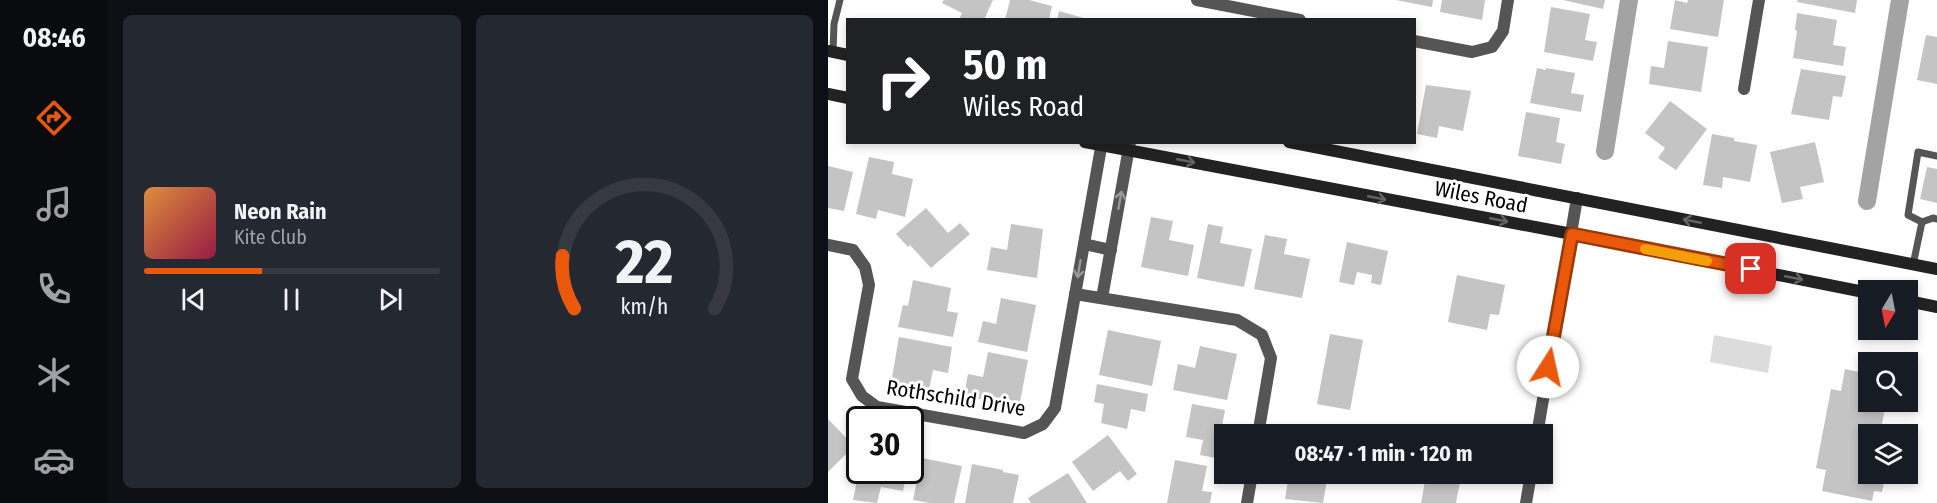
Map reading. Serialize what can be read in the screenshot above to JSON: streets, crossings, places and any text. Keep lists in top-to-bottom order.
{
  "streets": {
    "main road": ["Wiles Road"],
    "street": ["Rothschild Drive"]
  },
  "crossings": [
    ["Wiles Road", "Rothschild Drive"]
  ],
  "north": "bottom",
  "page": {
    "tabs": "08:46",
    "turn": ["50 m", "Wiles Road"],
    "song": ["Neon Rain", "Kite Club"],
    "limit": "30",
    "trip": "08:47 · 1 min · 120 m",
    "gauge": ["22", "km/h"]
  }
}
